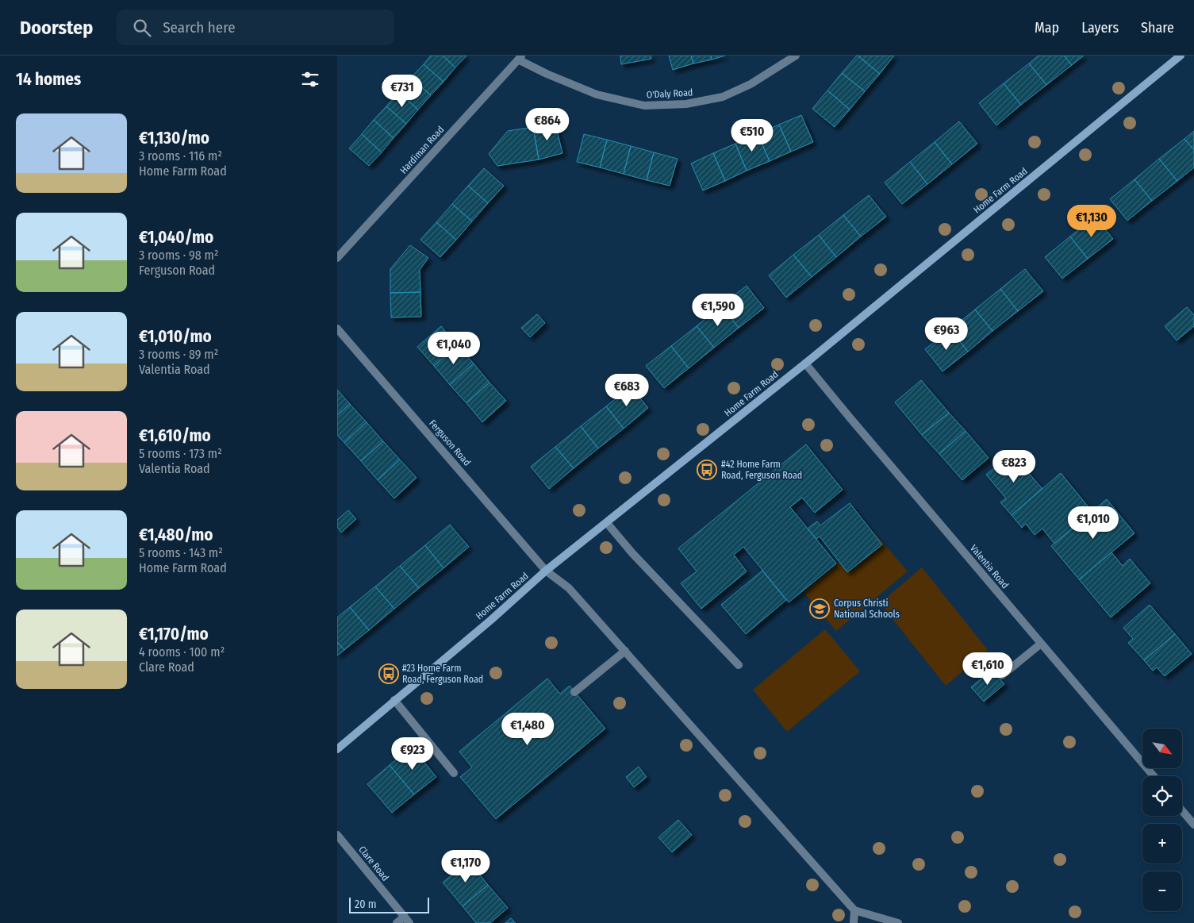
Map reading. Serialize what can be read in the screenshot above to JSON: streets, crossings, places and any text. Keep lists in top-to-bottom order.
{
  "streets": {
    "street": [
      "O'Daly Road",
      "Hardiman Road",
      "Home Farm Road",
      "Ferguson Road",
      "Valentia Road",
      "Clare Road"
    ]
  },
  "crossings": [
    ["O'Daly Road", "Hardiman Road"],
    ["Home Farm Road", "Ferguson Road"],
    ["Home Farm Road", "Valentia Road"]
  ],
  "places": {
    "bus stop": ["#42 Home Farm Road, Ferguson Road", "#23 Home Farm Road, Ferguson Road"],
    "school or university": ["Corpus Christi National Schools"]
  },
  "scale_bar": "20 m",
  "north": "bottom right",
  "page": {
    "header": "Doorstep",
    "search": "Search here",
    "nav": ["Map", "Layers", "Share"],
    "heading": "14 homes",
    "price": [
      "€731",
      "€864",
      "€510",
      "€1,130",
      "€1,590",
      "€963",
      "€1,040",
      "€683",
      "€823",
      "€1,010",
      "€1,610",
      "€1,480",
      "€923",
      "€1,170"
    ],
    "list": [
      {
        "name": "€1,130/mo",
        "note": "3 rooms · 116 m² · Home Farm Road"
      },
      {
        "name": "€1,040/mo",
        "note": "3 rooms · 98 m² · Ferguson Road"
      },
      {
        "name": "€1,010/mo",
        "note": "3 rooms · 89 m² · Valentia Road"
      },
      {
        "name": "€1,610/mo",
        "note": "5 rooms · 173 m² · Valentia Road"
      },
      {
        "name": "€1,480/mo",
        "note": "5 rooms · 143 m² · Home Farm Road"
      },
      {
        "name": "€1,170/mo",
        "note": "4 rooms · 100 m² · Clare Road"
      }
    ],
    "map_buttons": ["+", "−"],
    "scale": "20 m"
  }
}
